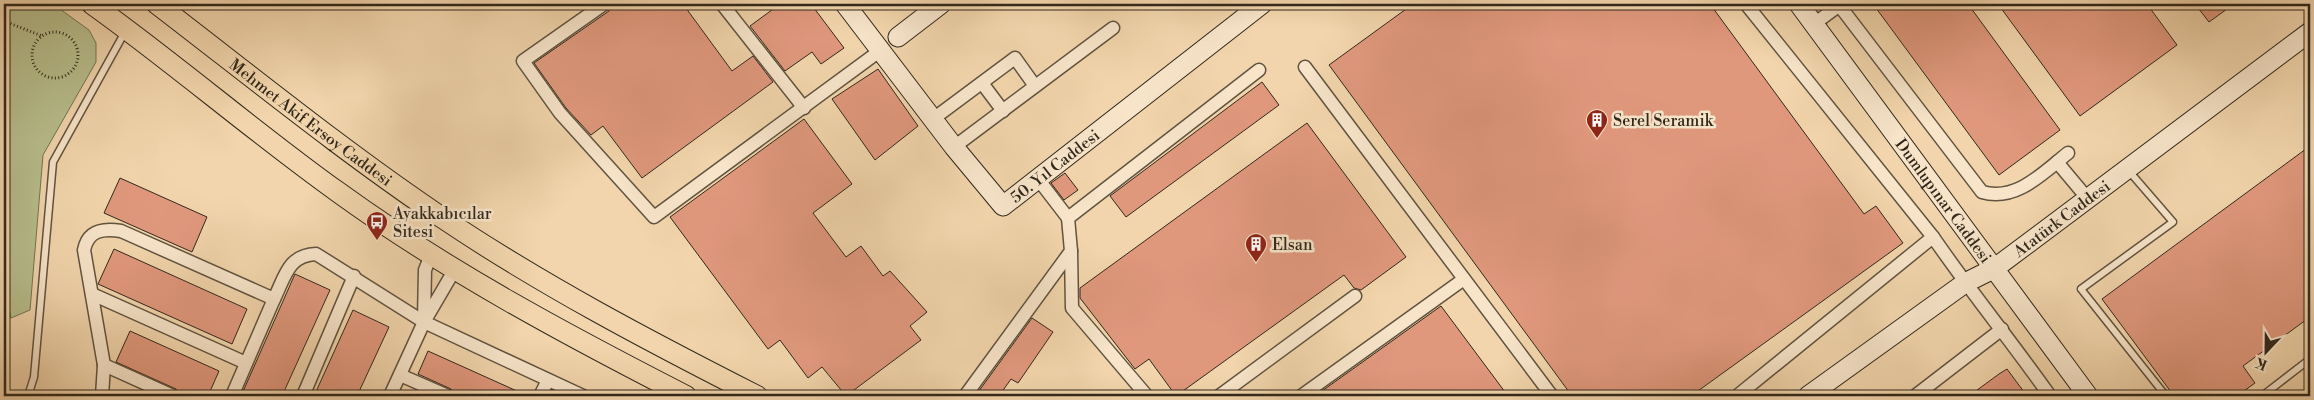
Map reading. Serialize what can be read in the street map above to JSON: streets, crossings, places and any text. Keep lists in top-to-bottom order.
{
  "streets": {
    "main road": ["Mehmet Akif Ersoy Caddesi"],
    "street": ["50. Yıl Caddesi", "Dumlupınar Caddesi", "Atatürk Caddesi"]
  },
  "crossings": [
    ["Dumlupınar Caddesi", "Atatürk Caddesi"]
  ],
  "places": {
    "building": ["Serel Seramik", "Elsan"],
    "bus stop": ["Ayakkabıcılar Sitesi"]
  },
  "north": "bottom"
}
